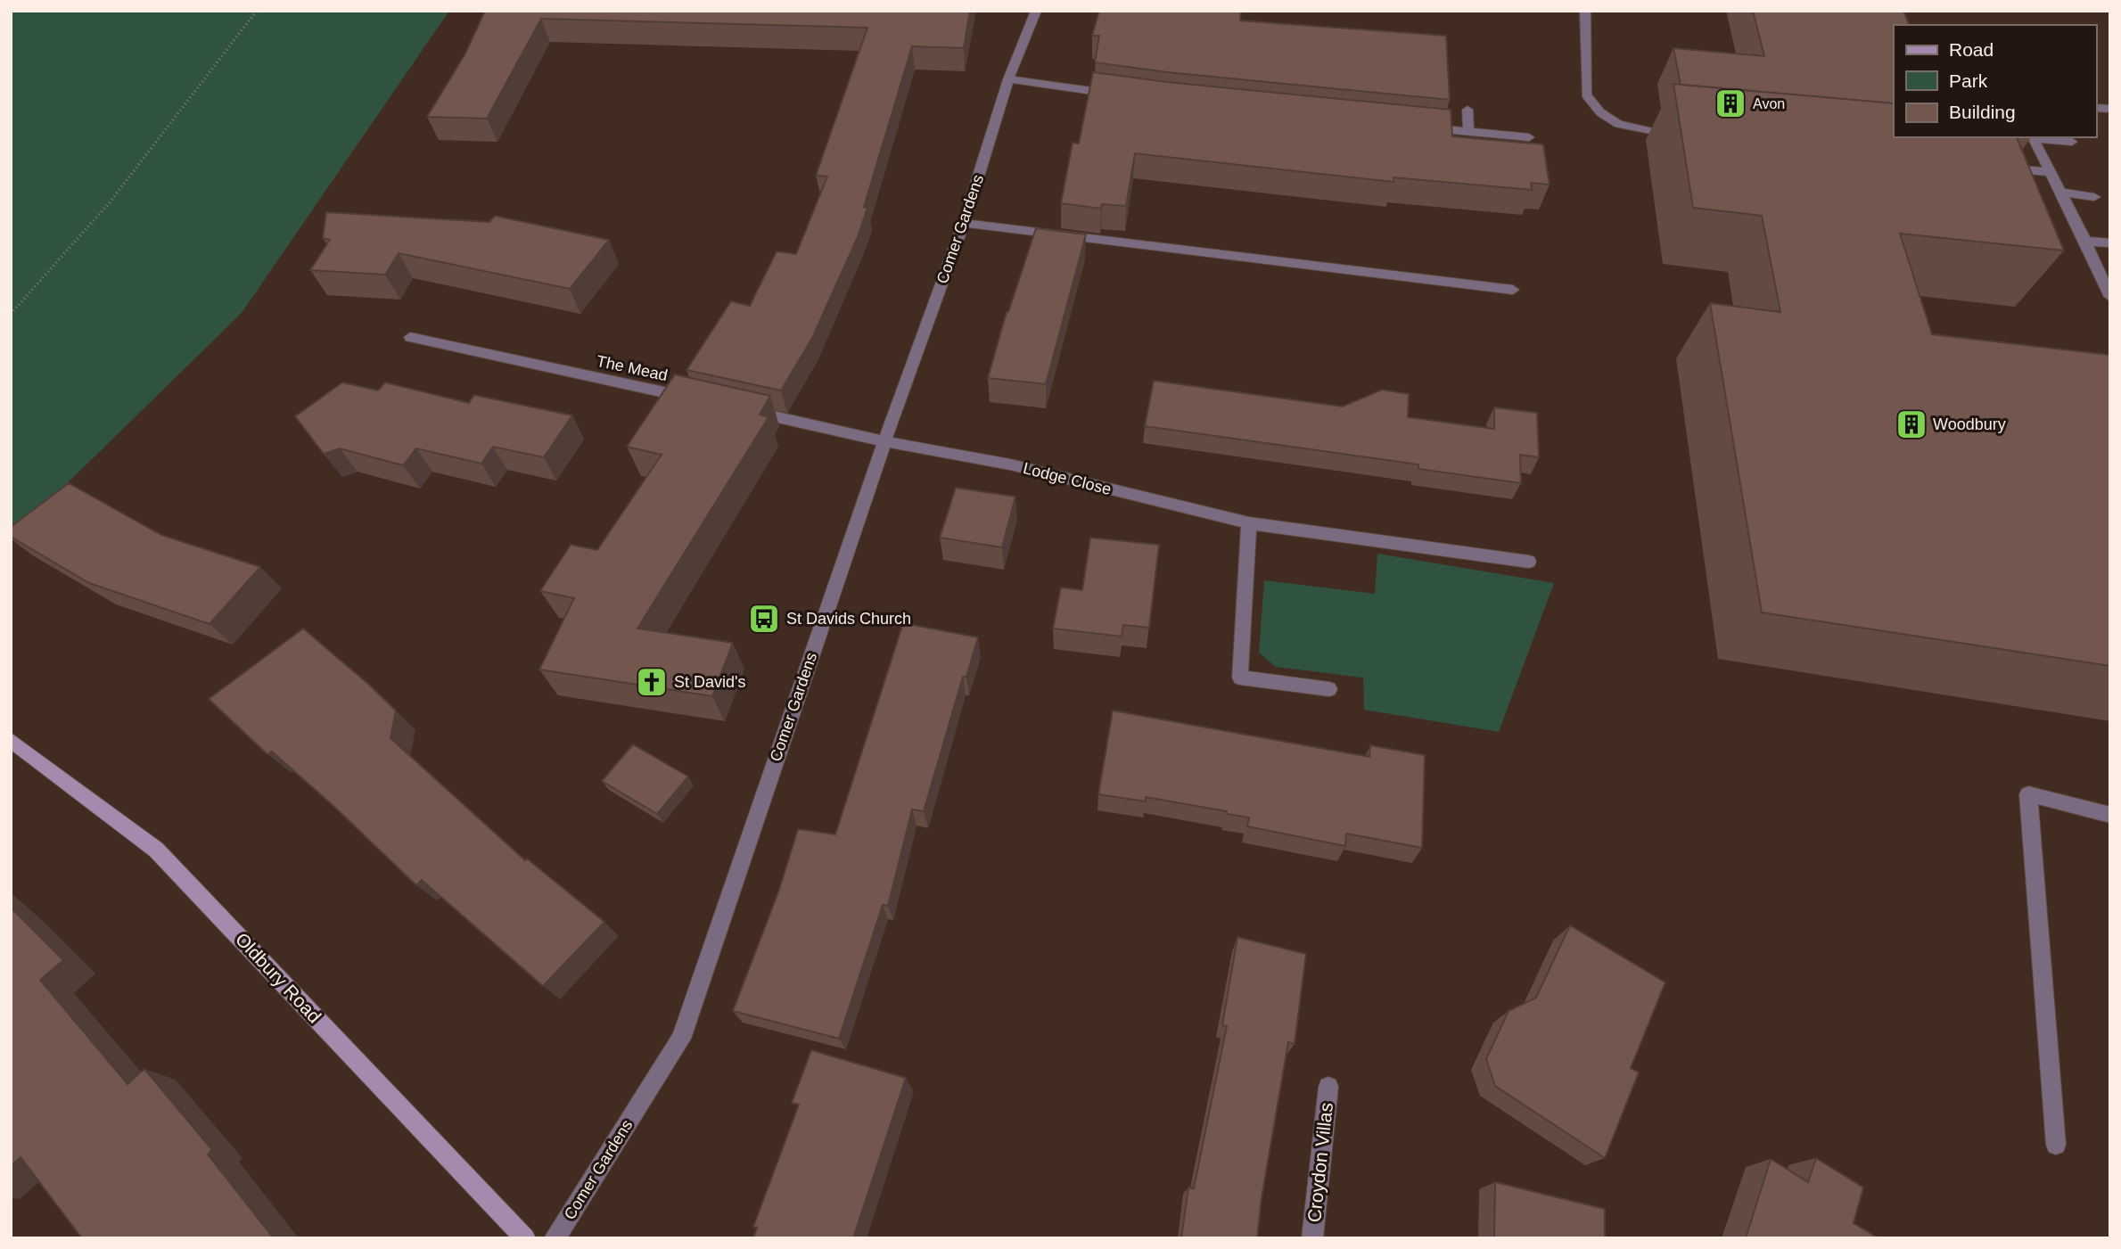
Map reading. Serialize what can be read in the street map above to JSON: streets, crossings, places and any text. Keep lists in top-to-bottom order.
{
  "streets": {
    "street": [
      "Comer Gardens",
      "The Mead",
      "Lodge Close",
      "Oldbury Road",
      "Croydon Villas"
    ]
  },
  "crossings": [
    ["Comer Gardens", "Lodge Close"]
  ],
  "places": {
    "building": ["Avon", "Woodbury"],
    "bus stop": ["St Davids Church"],
    "church": ["St David's"]
  },
  "legend": ["Road", "Park", "Building"]
}
